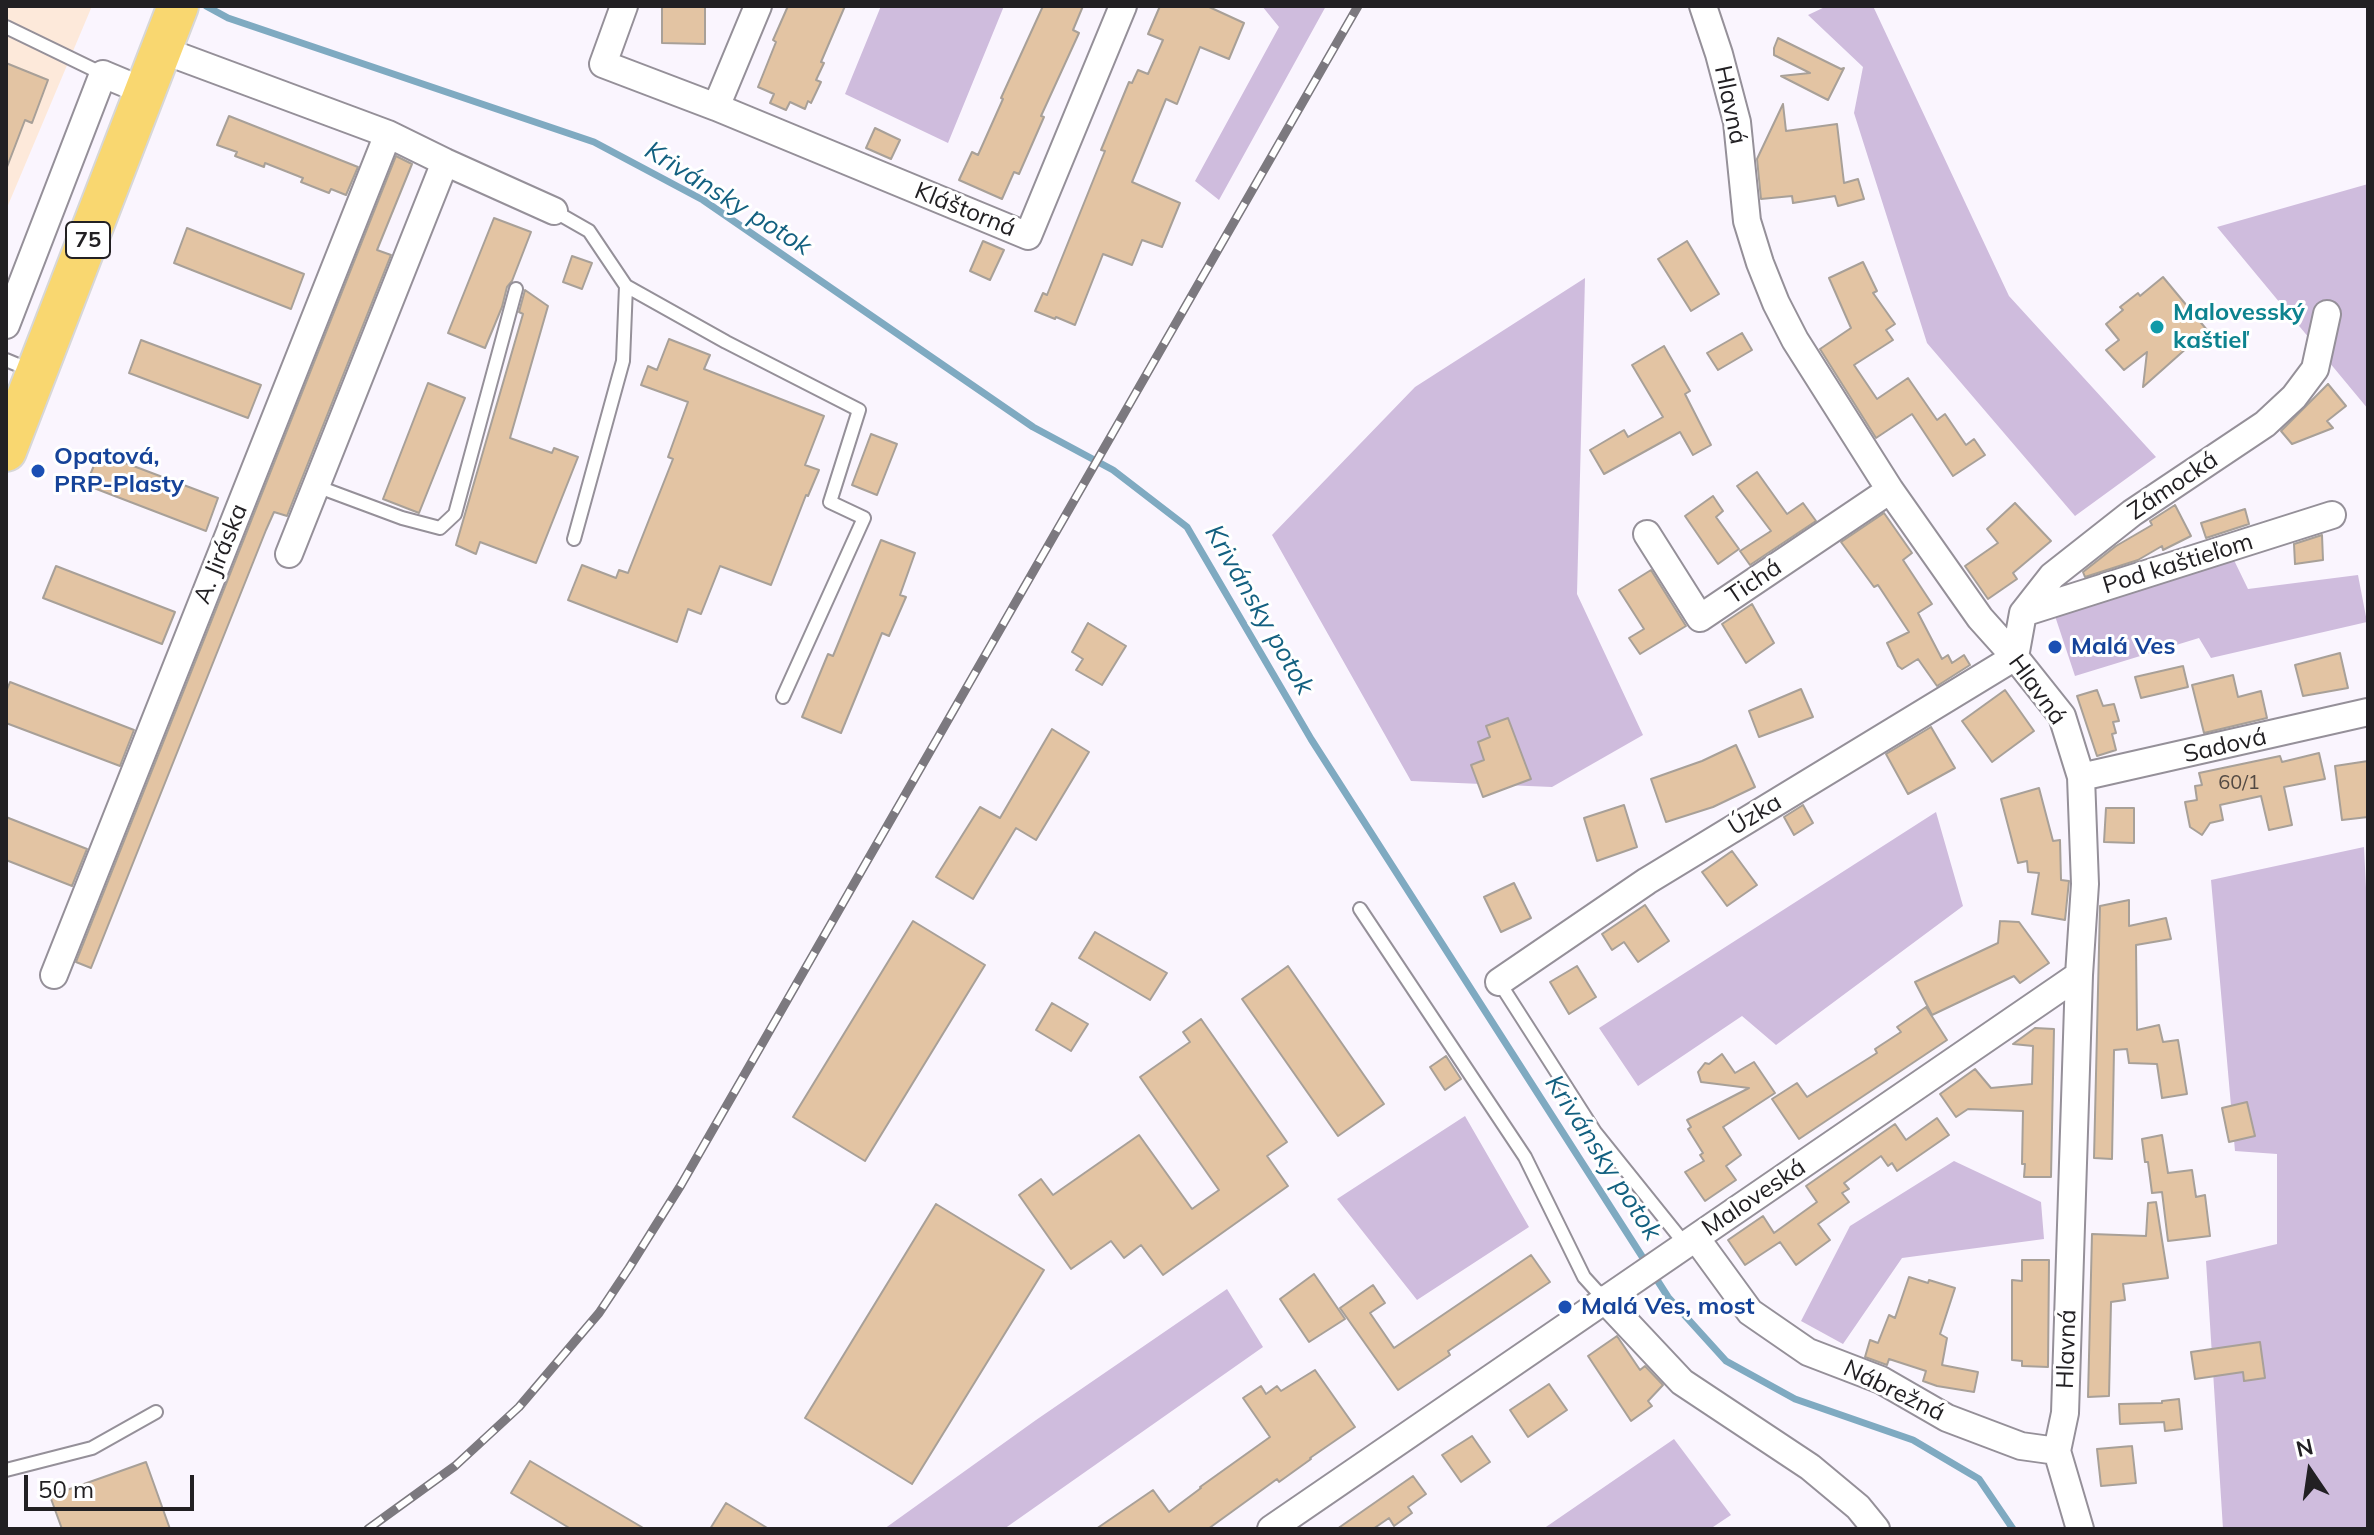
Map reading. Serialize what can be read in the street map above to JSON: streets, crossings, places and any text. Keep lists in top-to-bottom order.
{
  "streets": {
    "main road": ["75"],
    "street": [
      "Hlavná",
      "Kláštorná",
      "Zámocká",
      "A. Jiráska",
      "Pod kaštieľom",
      "Tichá",
      "Sadová",
      "Úzka",
      "Maloveská",
      "Nábrežná"
    ]
  },
  "crossings": [
    ["Hlavná", "Zámocká"],
    ["Hlavná", "Tichá"],
    ["Hlavná", "Sadová"],
    ["Hlavná", "Úzka"],
    ["Hlavná", "Maloveská"],
    ["Hlavná", "Nábrežná"],
    ["Zámocká", "Pod kaštieľom"],
    ["Zámocká", "Úzka"],
    ["Maloveská", "Nábrežná"]
  ],
  "water": ["Krivánsky potok"],
  "places": [
    "Malovesský kaštieľ",
    "Opatová, PRP-Plasty",
    "Malá Ves",
    "Malá Ves, most"
  ],
  "house_numbers": ["60/1"],
  "scale_bar": "50 m",
  "north": "top"
}
